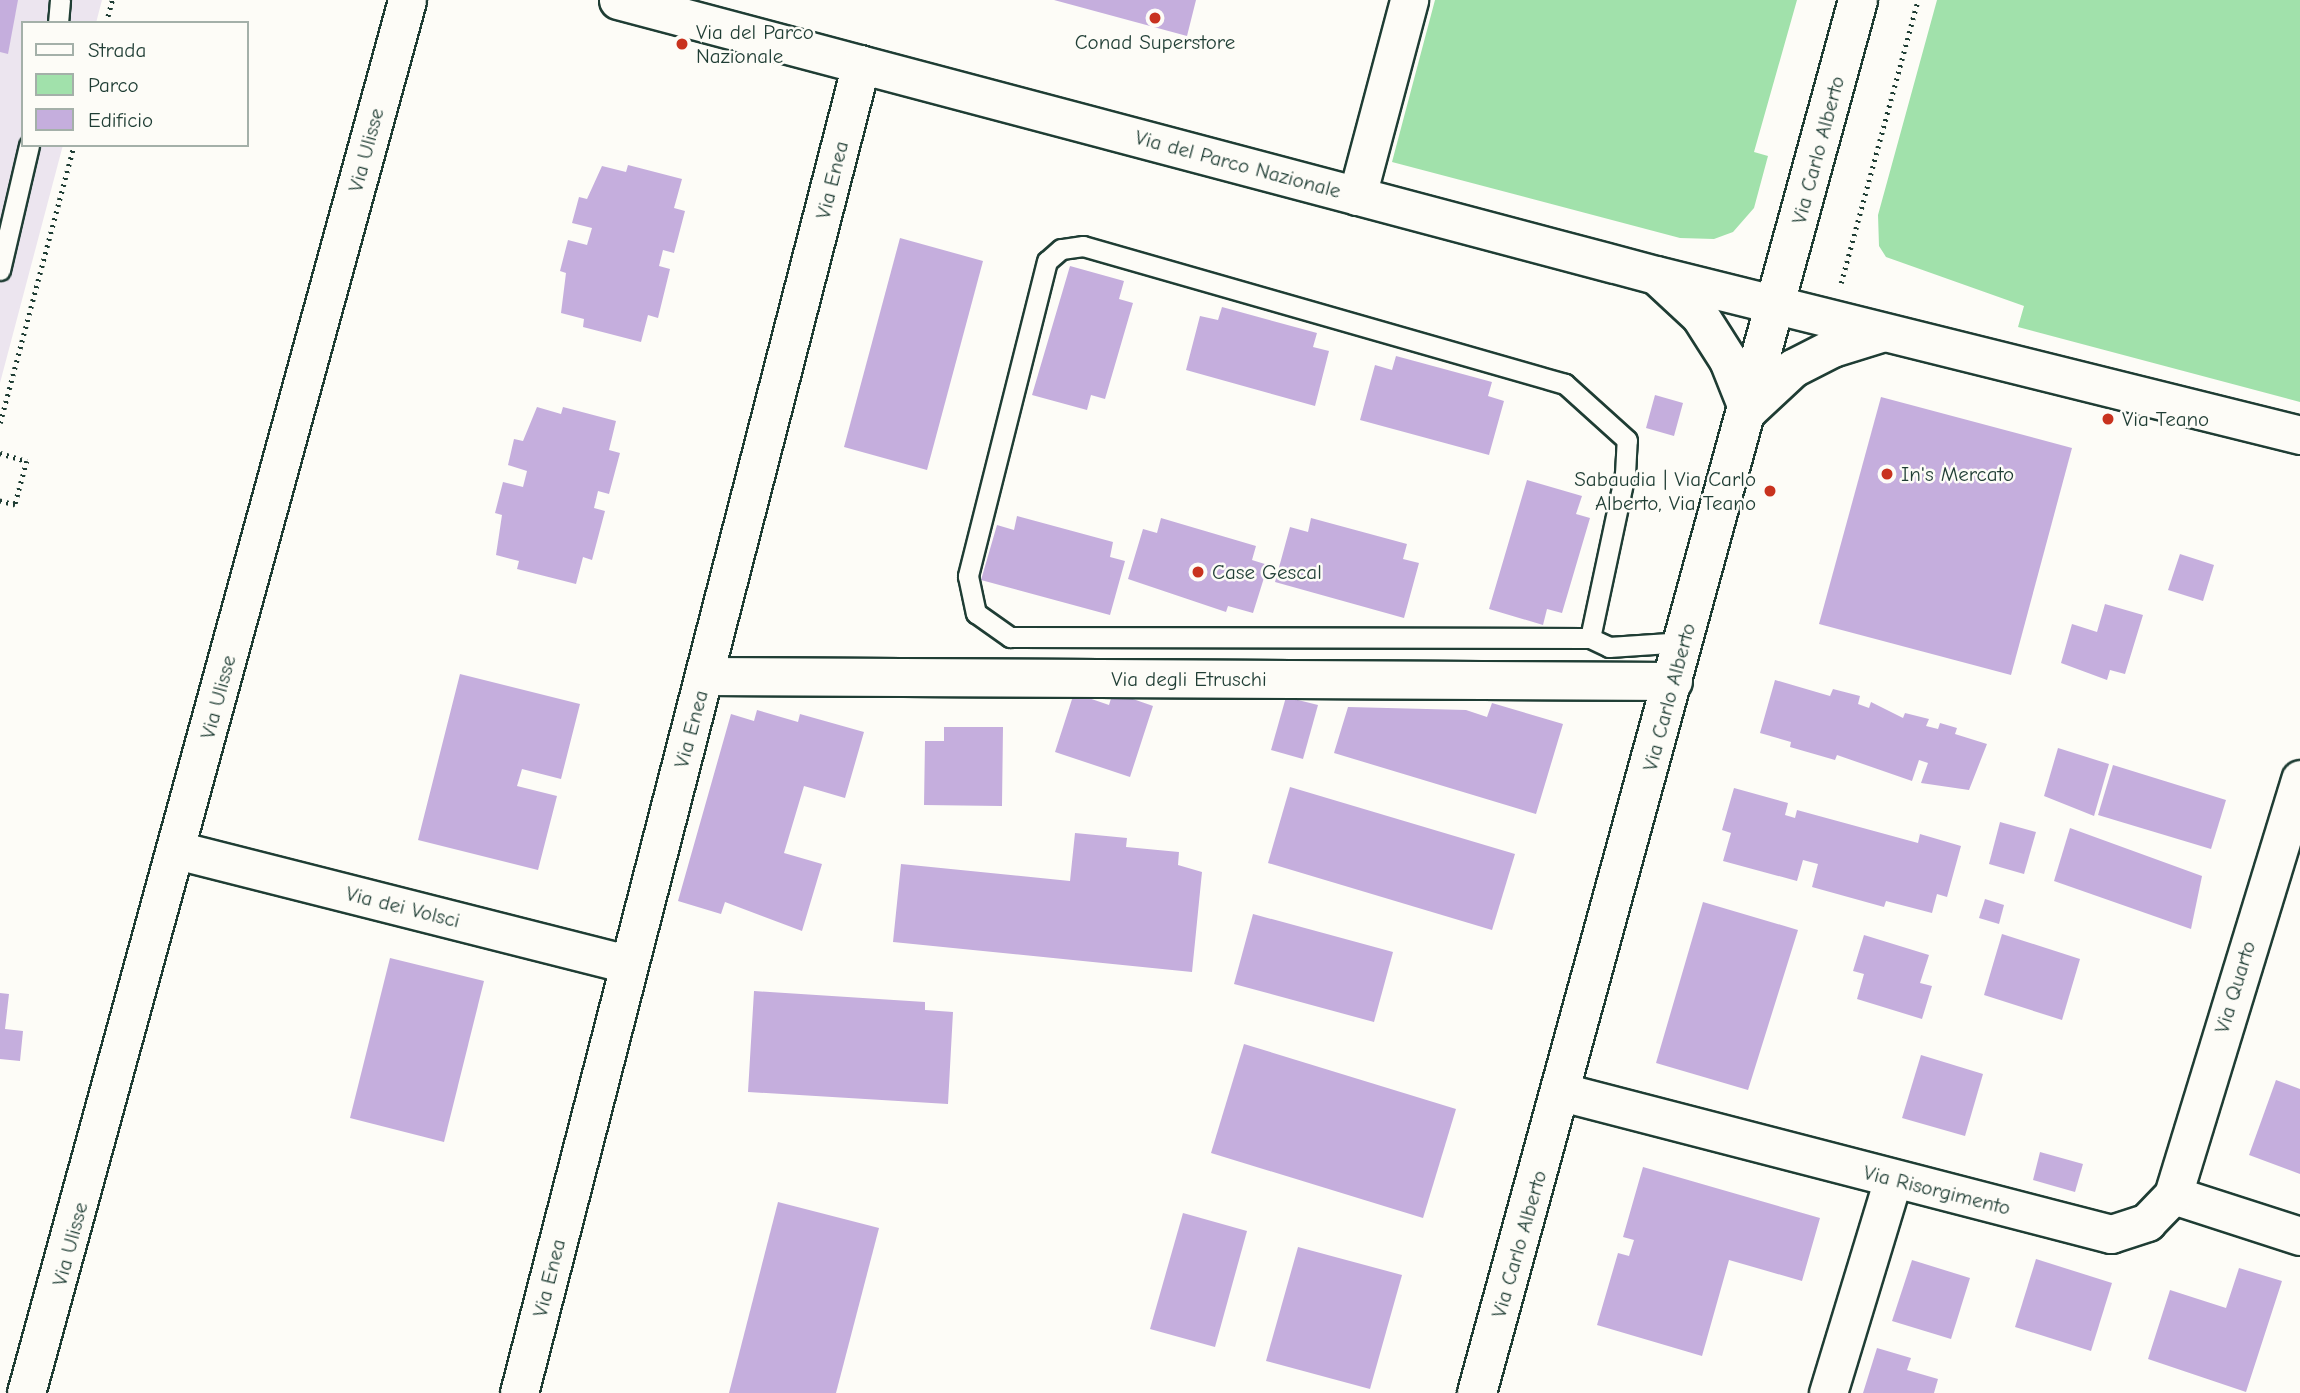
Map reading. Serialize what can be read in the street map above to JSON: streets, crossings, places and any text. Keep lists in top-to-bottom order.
{
  "streets": {
    "street": [
      "Via Ulisse",
      "Via Carlo Alberto",
      "Via del Parco Nazionale",
      "Via Enea",
      "Via degli Etruschi",
      "Via dei Volsci",
      "Via Quarto",
      "Via Risorgimento"
    ]
  },
  "crossings": [
    ["Via Ulisse", "Via dei Volsci"],
    ["Via Carlo Alberto", "Via del Parco Nazionale"],
    ["Via Carlo Alberto", "Via degli Etruschi"],
    ["Via Carlo Alberto", "Via Risorgimento"],
    ["Via del Parco Nazionale", "Via Enea"],
    ["Via Enea", "Via degli Etruschi"],
    ["Via Enea", "Via dei Volsci"],
    ["Via Quarto", "Via Risorgimento"]
  ],
  "places": [
    "Conad Superstore",
    "Via del Parco Nazionale",
    "Via Teano",
    "In's Mercato",
    "Sabaudia | Via Carlo Alberto, Via Teano",
    "Case Gescal"
  ],
  "legend": ["Strada", "Parco", "Edificio"]
}
